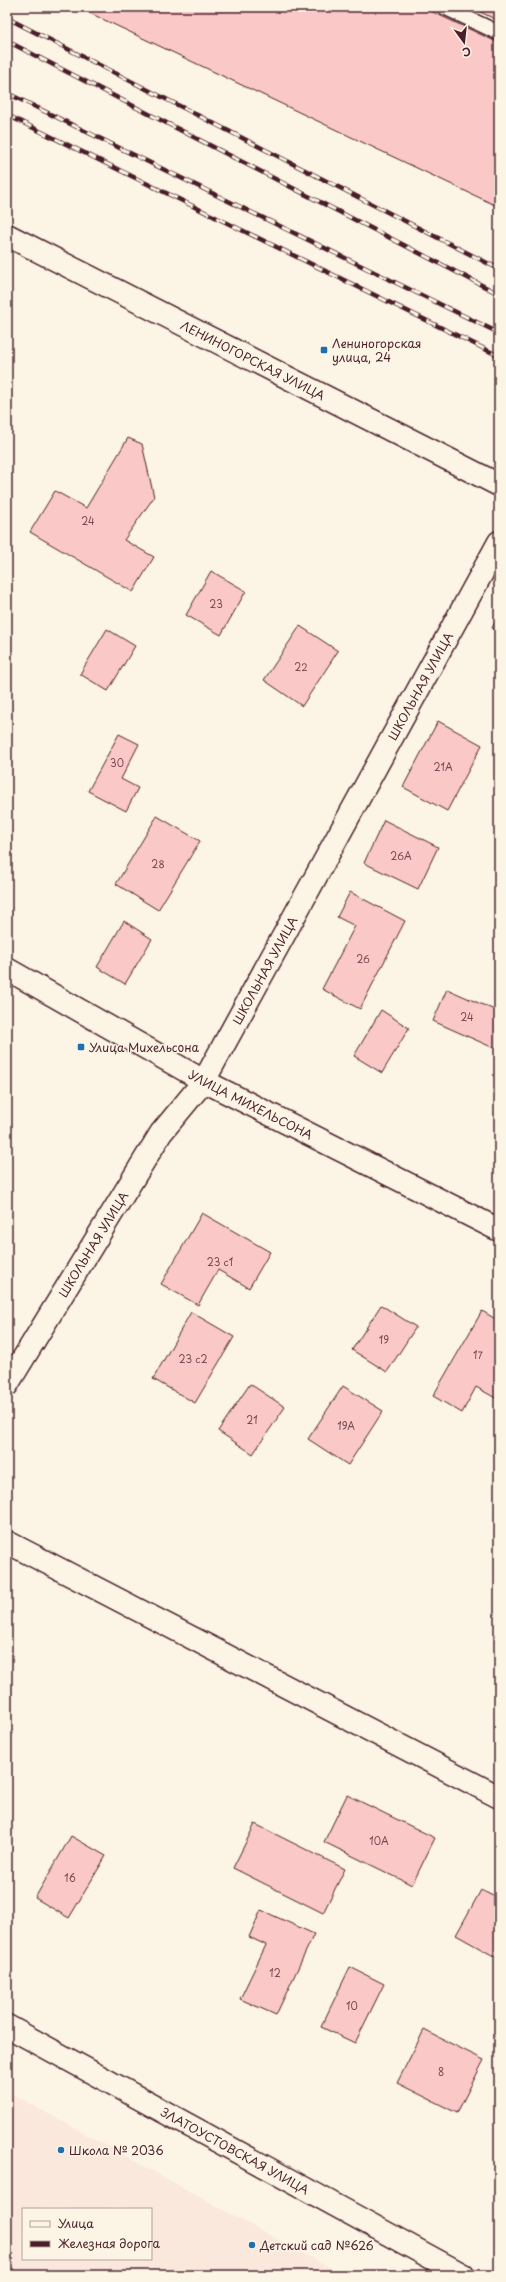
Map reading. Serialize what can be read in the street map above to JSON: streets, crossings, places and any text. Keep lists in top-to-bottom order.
{
  "streets": {
    "street": [
      "ЛЕНИНОГОРСКАЯ УЛИЦА",
      "ШКОЛЬНАЯ УЛИЦА",
      "УЛИЦА МИХЕЛЬСОНА",
      "ЗЛАТОУСТОВСКАЯ УЛИЦА"
    ]
  },
  "crossings": [
    ["ШКОЛЬНАЯ УЛИЦА", "УЛИЦА МИХЕЛЬСОНА"]
  ],
  "places": {
    "transit": ["Лениногорская улица, 24", "Улица Михельсона"],
    "other": ["Школа № 2036", "Детский сад №626"]
  },
  "house_numbers": [
    "24",
    "23",
    "22",
    "30",
    "21А",
    "26А",
    "28",
    "26",
    "24",
    "23 с1",
    "19",
    "17",
    "23 с2",
    "21",
    "19А",
    "10А",
    "16",
    "12",
    "10",
    "8"
  ],
  "legend": ["Улица", "Железная дорога"],
  "north": "bottom"
}
